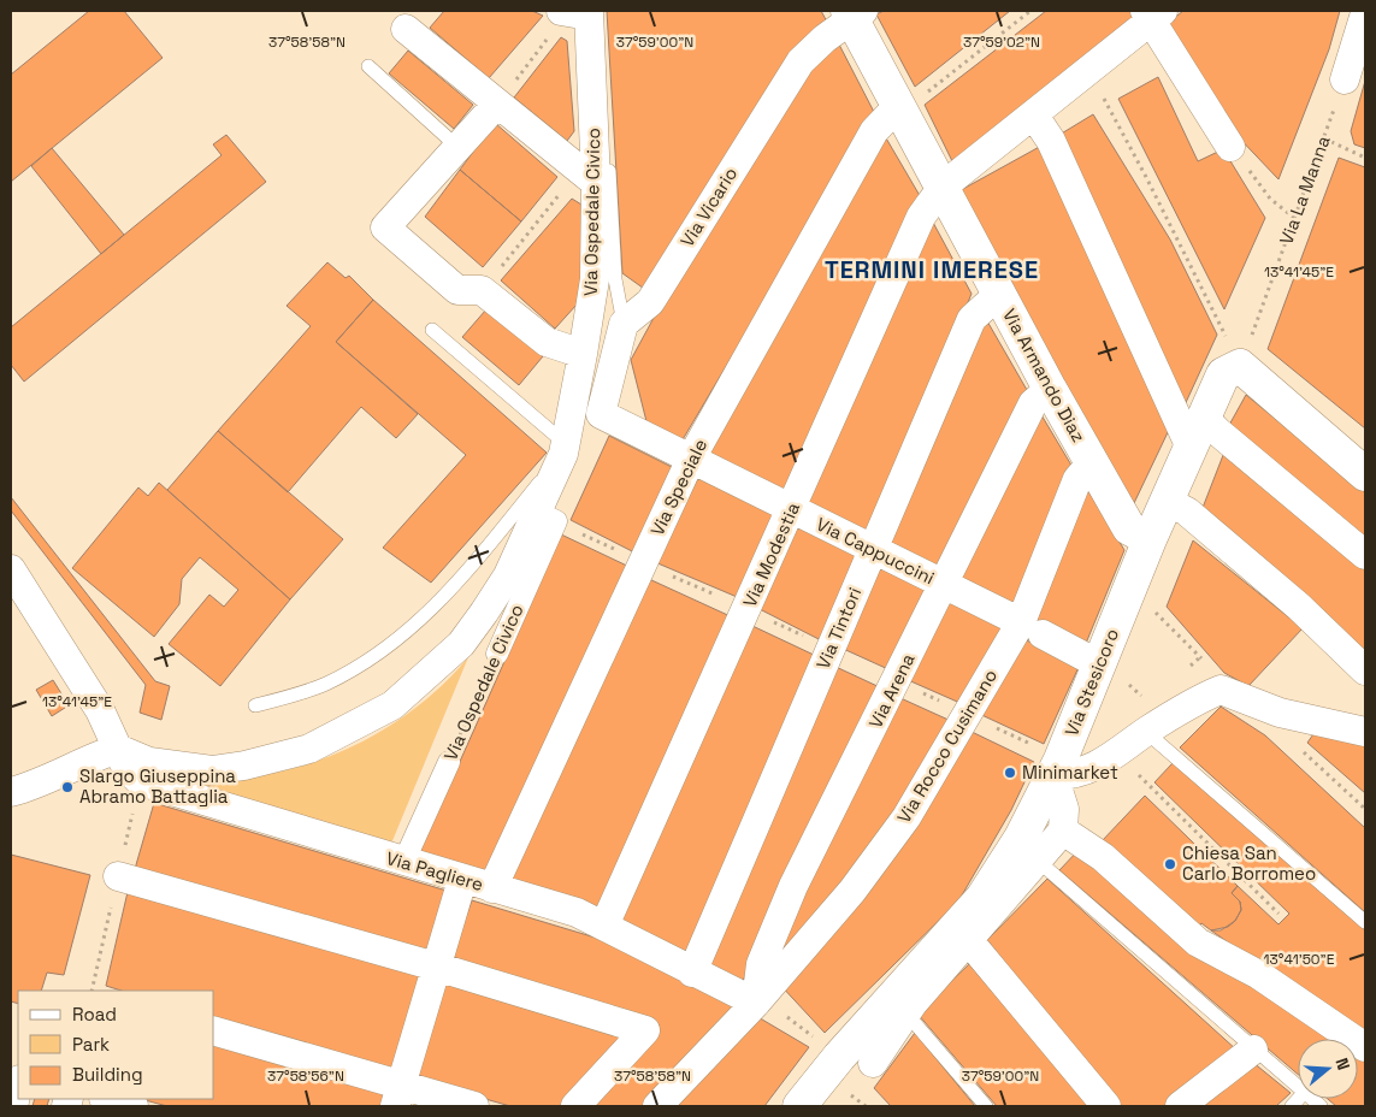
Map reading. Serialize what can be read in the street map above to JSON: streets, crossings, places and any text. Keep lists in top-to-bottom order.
{
  "streets": {
    "street": [
      "Via Vicario",
      "Via Ospedale Civico",
      "Via Armando Diaz",
      "Via Speciale",
      "Via Cappuccini",
      "Via Modestia",
      "Via Tintori",
      "Via Stesicoro",
      "Via Arena",
      "Via Rocco Cusimano",
      "Via Pagliere"
    ],
    "path": ["Via La Manna"]
  },
  "crossings": [
    ["Via La Manna", "Via Stesicoro"],
    ["Via Vicario", "Via Armando Diaz"],
    ["Via Vicario", "Via Cappuccini"],
    ["Via Ospedale Civico", "Via Pagliere"],
    ["Via Armando Diaz", "Via Speciale"],
    ["Via Armando Diaz", "Via Modestia"],
    ["Via Armando Diaz", "Via Tintori"],
    ["Via Armando Diaz", "Via Stesicoro"],
    ["Via Armando Diaz", "Via Arena"],
    ["Via Armando Diaz", "Via Rocco Cusimano"],
    ["Via Speciale", "Via Cappuccini"],
    ["Via Speciale", "Via Pagliere"],
    ["Via Cappuccini", "Via Modestia"],
    ["Via Cappuccini", "Via Tintori"],
    ["Via Cappuccini", "Via Stesicoro"],
    ["Via Cappuccini", "Via Arena"],
    ["Via Cappuccini", "Via Rocco Cusimano"],
    ["Via Modestia", "Via Pagliere"],
    ["Via Tintori", "Via Pagliere"],
    ["Via Arena", "Via Rocco Cusimano"],
    ["Via Arena", "Via Pagliere"],
    ["Via Rocco Cusimano", "Via Pagliere"]
  ],
  "districts": ["TERMINI IMERESE"],
  "places": ["Minimarket", "Slargo Giuseppina Abramo Battaglia", "Chiesa San Carlo Borromeo"],
  "legend": ["Road", "Park", "Building"],
  "north": "right",
  "coordinates": [
    "37°58'58\"N",
    "37°59'00\"N",
    "37°59'02\"N",
    "13°41'45\"E",
    "13°41'50\"E",
    "37°58'56\"N"
  ]
}
